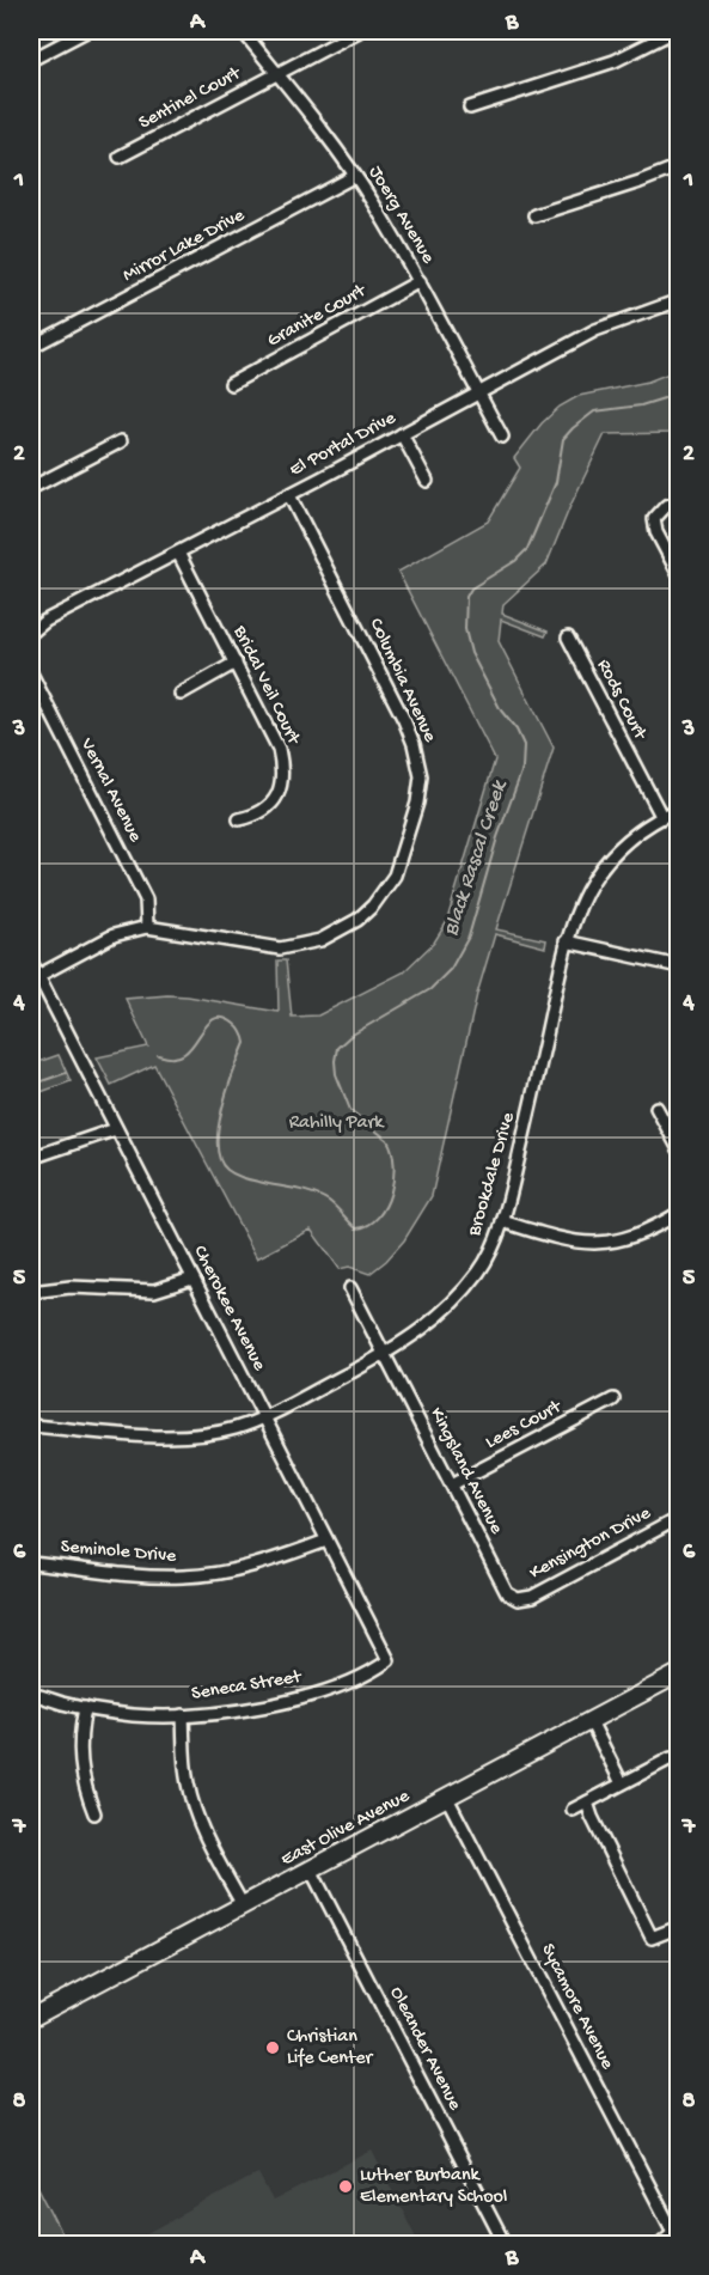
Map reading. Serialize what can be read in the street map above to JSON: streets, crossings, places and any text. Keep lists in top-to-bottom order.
{
  "streets": {
    "main road": ["East Olive Avenue"],
    "street": [
      "Sentinel Court",
      "Joerg Avenue",
      "Mirror Lake Drive",
      "Granite Court",
      "El Portal Drive",
      "Columbia Avenue",
      "Bridal Veil Court",
      "Rods Court",
      "Vernal Avenue",
      "Brookdale Drive",
      "Cherokee Avenue",
      "Lees Court",
      "Kingsland Avenue",
      "Kensington Drive",
      "Seminole Drive",
      "Seneca Street",
      "Sycamore Avenue",
      "Oleander Avenue"
    ]
  },
  "crossings": [
    ["Sentinel Court", "Joerg Avenue"],
    ["Joerg Avenue", "Mirror Lake Drive"],
    ["Joerg Avenue", "Granite Court"],
    ["Joerg Avenue", "El Portal Drive"],
    ["El Portal Drive", "Columbia Avenue"],
    ["El Portal Drive", "Bridal Veil Court"],
    ["Columbia Avenue", "Vernal Avenue"],
    ["Columbia Avenue", "Cherokee Avenue"],
    ["Rods Court", "Brookdale Drive"],
    ["Brookdale Drive", "Cherokee Avenue"],
    ["Brookdale Drive", "Kingsland Avenue"],
    ["Cherokee Avenue", "Seminole Drive"],
    ["Cherokee Avenue", "Seneca Street"],
    ["Lees Court", "Kingsland Avenue"],
    ["Kingsland Avenue", "Kensington Drive"],
    ["East Olive Avenue", "Sycamore Avenue"],
    ["East Olive Avenue", "Oleander Avenue"]
  ],
  "water": ["Black Rascal Creek"],
  "parks": ["Rahilly Park"],
  "places": ["Christian Life Center", "Luther Burbank Elementary School"],
  "grid": {
    "columns": ["A", "B"],
    "rows": [
      "1",
      "2",
      "3",
      "4",
      "5",
      "6",
      "7",
      "8"
    ]
  }
}
